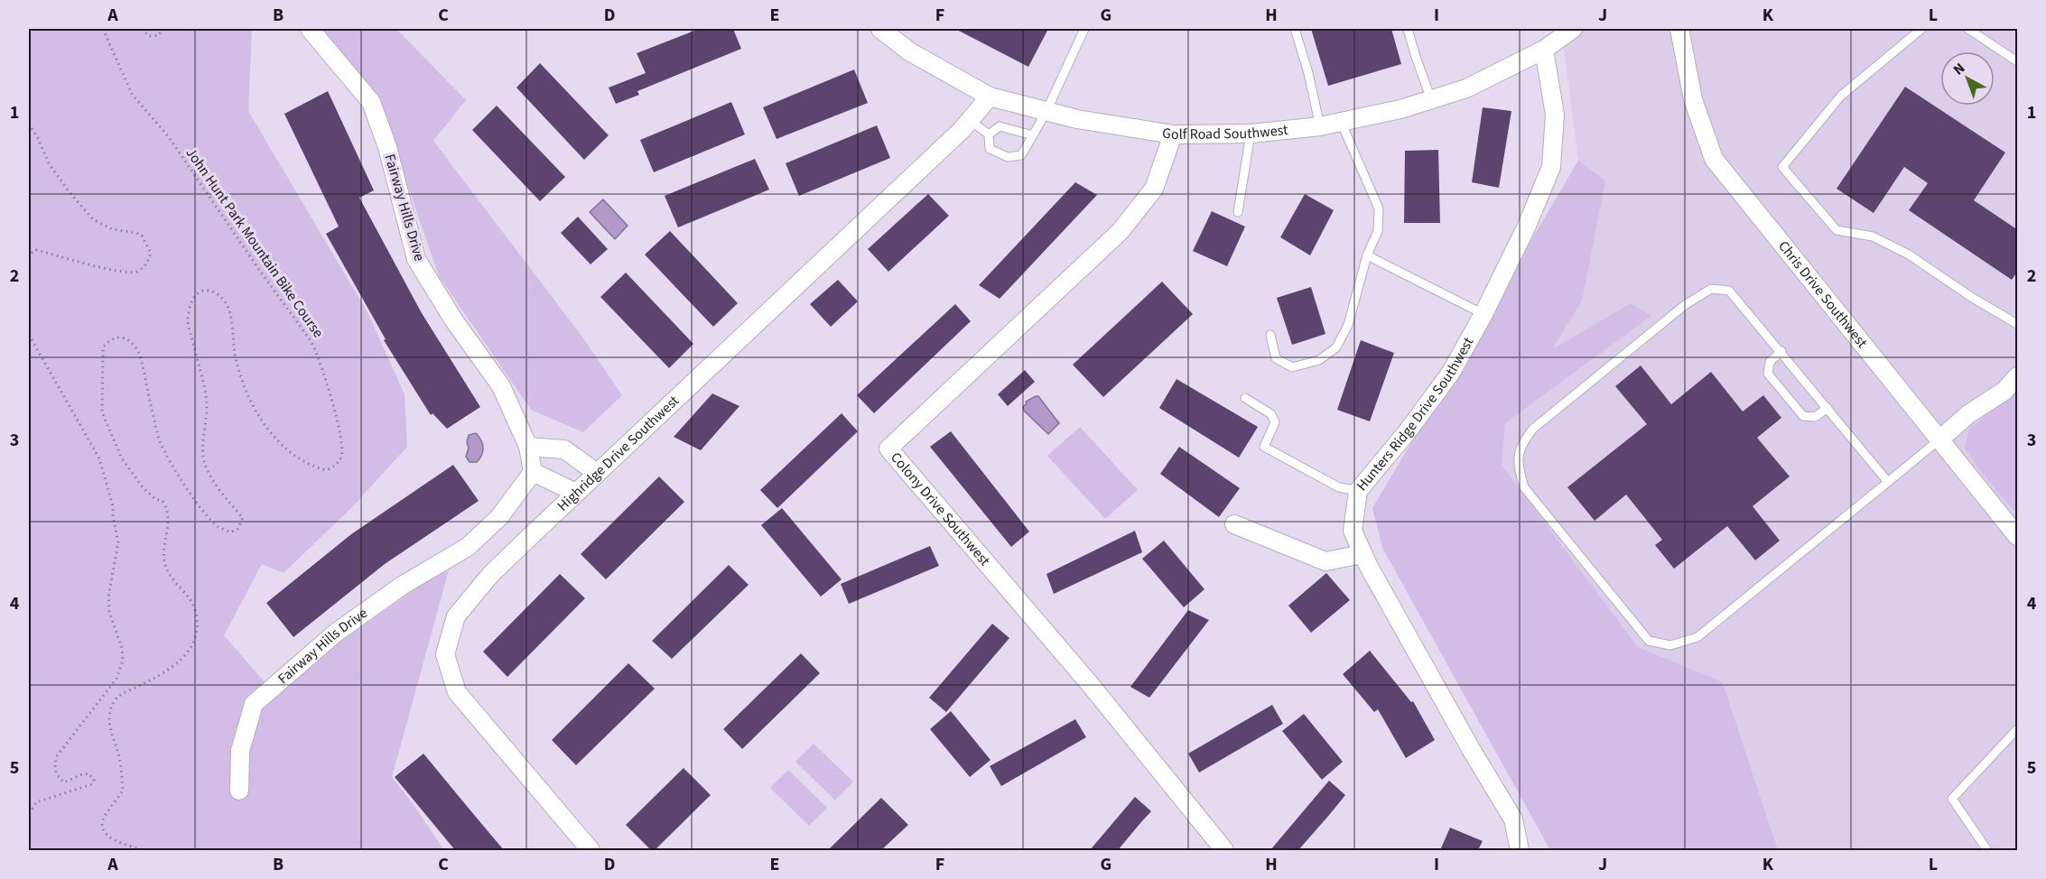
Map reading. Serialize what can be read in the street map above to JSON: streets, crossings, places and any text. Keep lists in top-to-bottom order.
{
  "streets": {
    "street": [
      "Golf Road Southwest",
      "Fairway Hills Drive",
      "Chris Drive Southwest",
      "Hunters Ridge Drive Southwest",
      "Highridge Drive Southwest",
      "Colony Drive Southwest"
    ],
    "path": ["John Hunt Park Mountain Bike Course"]
  },
  "crossings": [
    ["Golf Road Southwest", "Hunters Ridge Drive Southwest"],
    ["Golf Road Southwest", "Highridge Drive Southwest"],
    ["Golf Road Southwest", "Colony Drive Southwest"]
  ],
  "north": "top left",
  "grid": {
    "columns": [
      "A",
      "B",
      "C",
      "D",
      "E",
      "F",
      "G",
      "H",
      "I",
      "J",
      "K",
      "L"
    ],
    "rows": [
      "1",
      "2",
      "3",
      "4",
      "5"
    ]
  }
}
